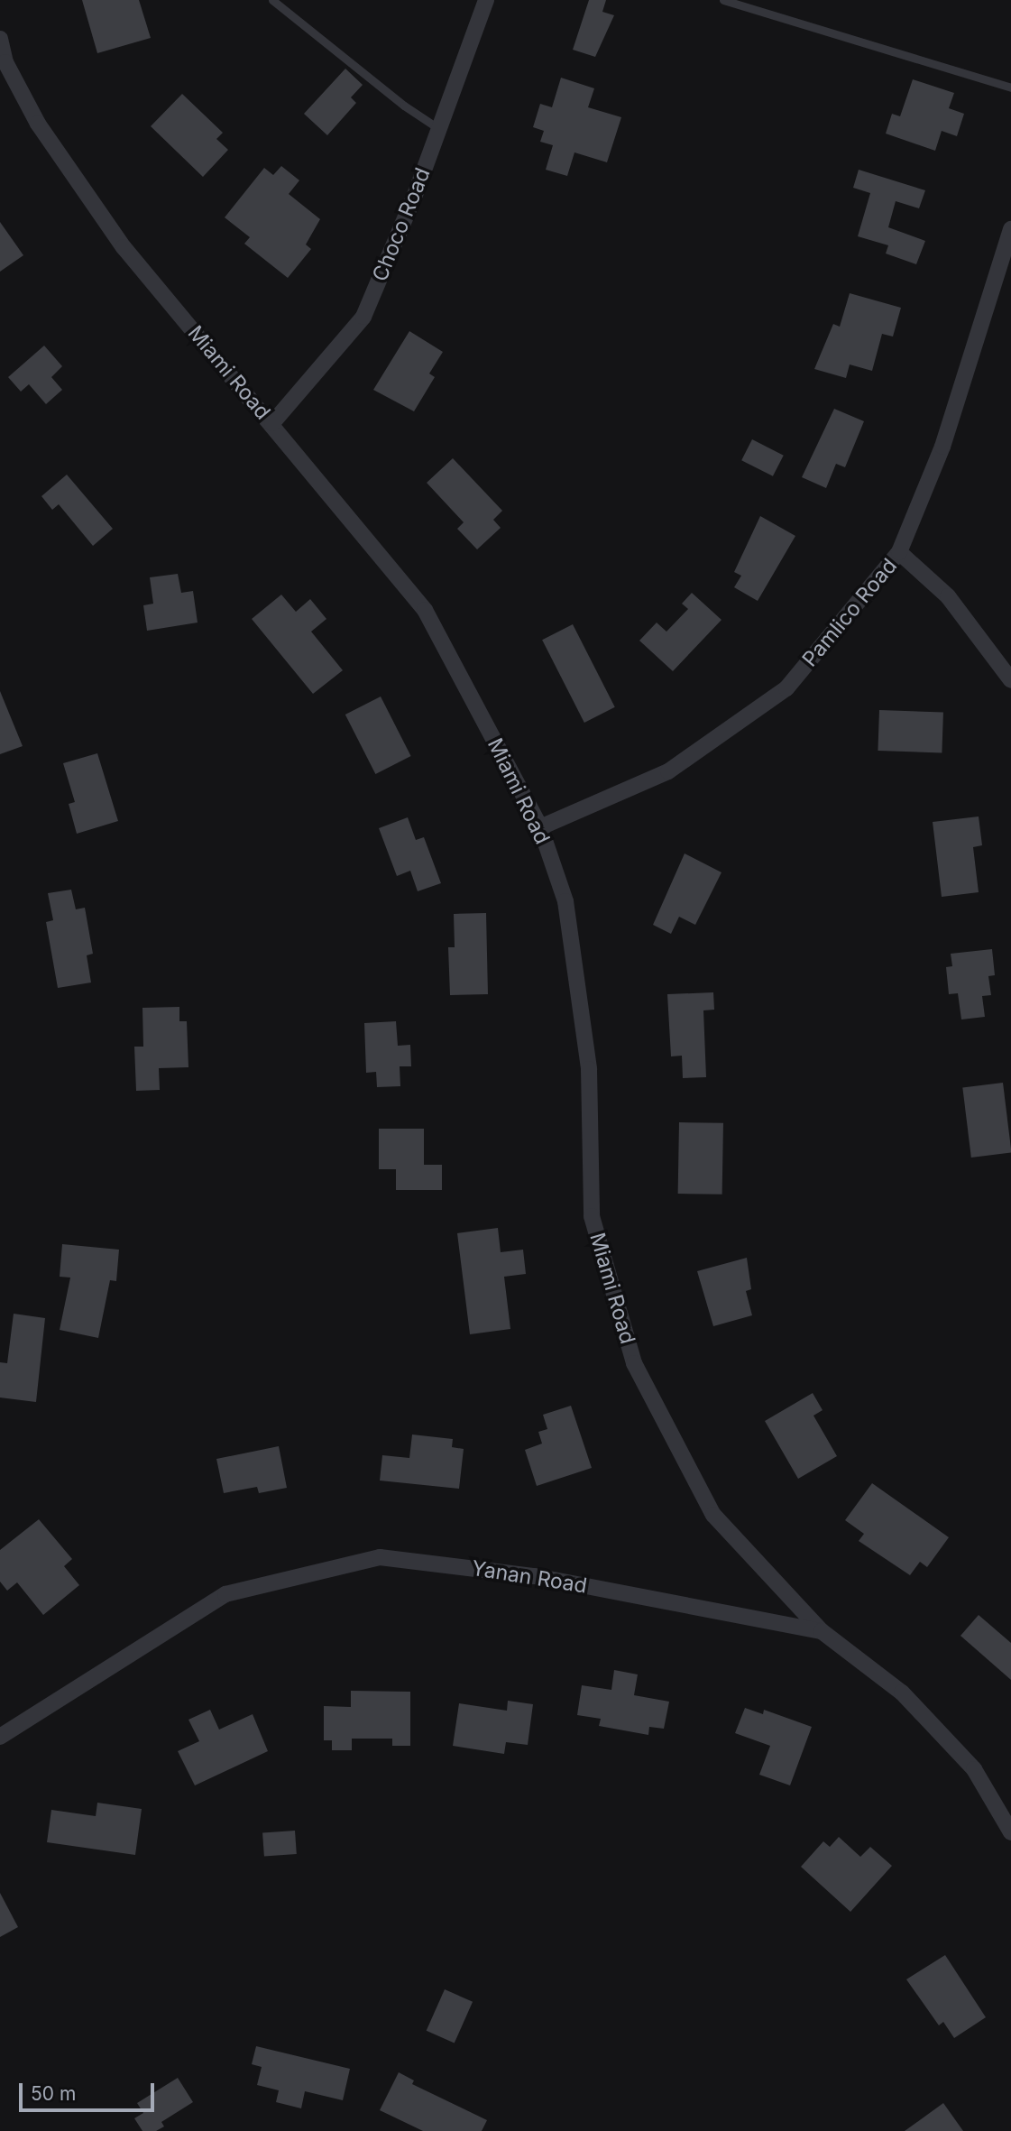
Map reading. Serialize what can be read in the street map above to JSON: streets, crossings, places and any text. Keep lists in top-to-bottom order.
{
  "streets": {
    "street": [
      "Choco Road",
      "Miami Road",
      "Pamlico Road",
      "Yanan Road"
    ]
  },
  "crossings": [
    ["Choco Road", "Miami Road"],
    ["Miami Road", "Pamlico Road"],
    ["Miami Road", "Yanan Road"]
  ],
  "scale_bar": "50 m"
}
